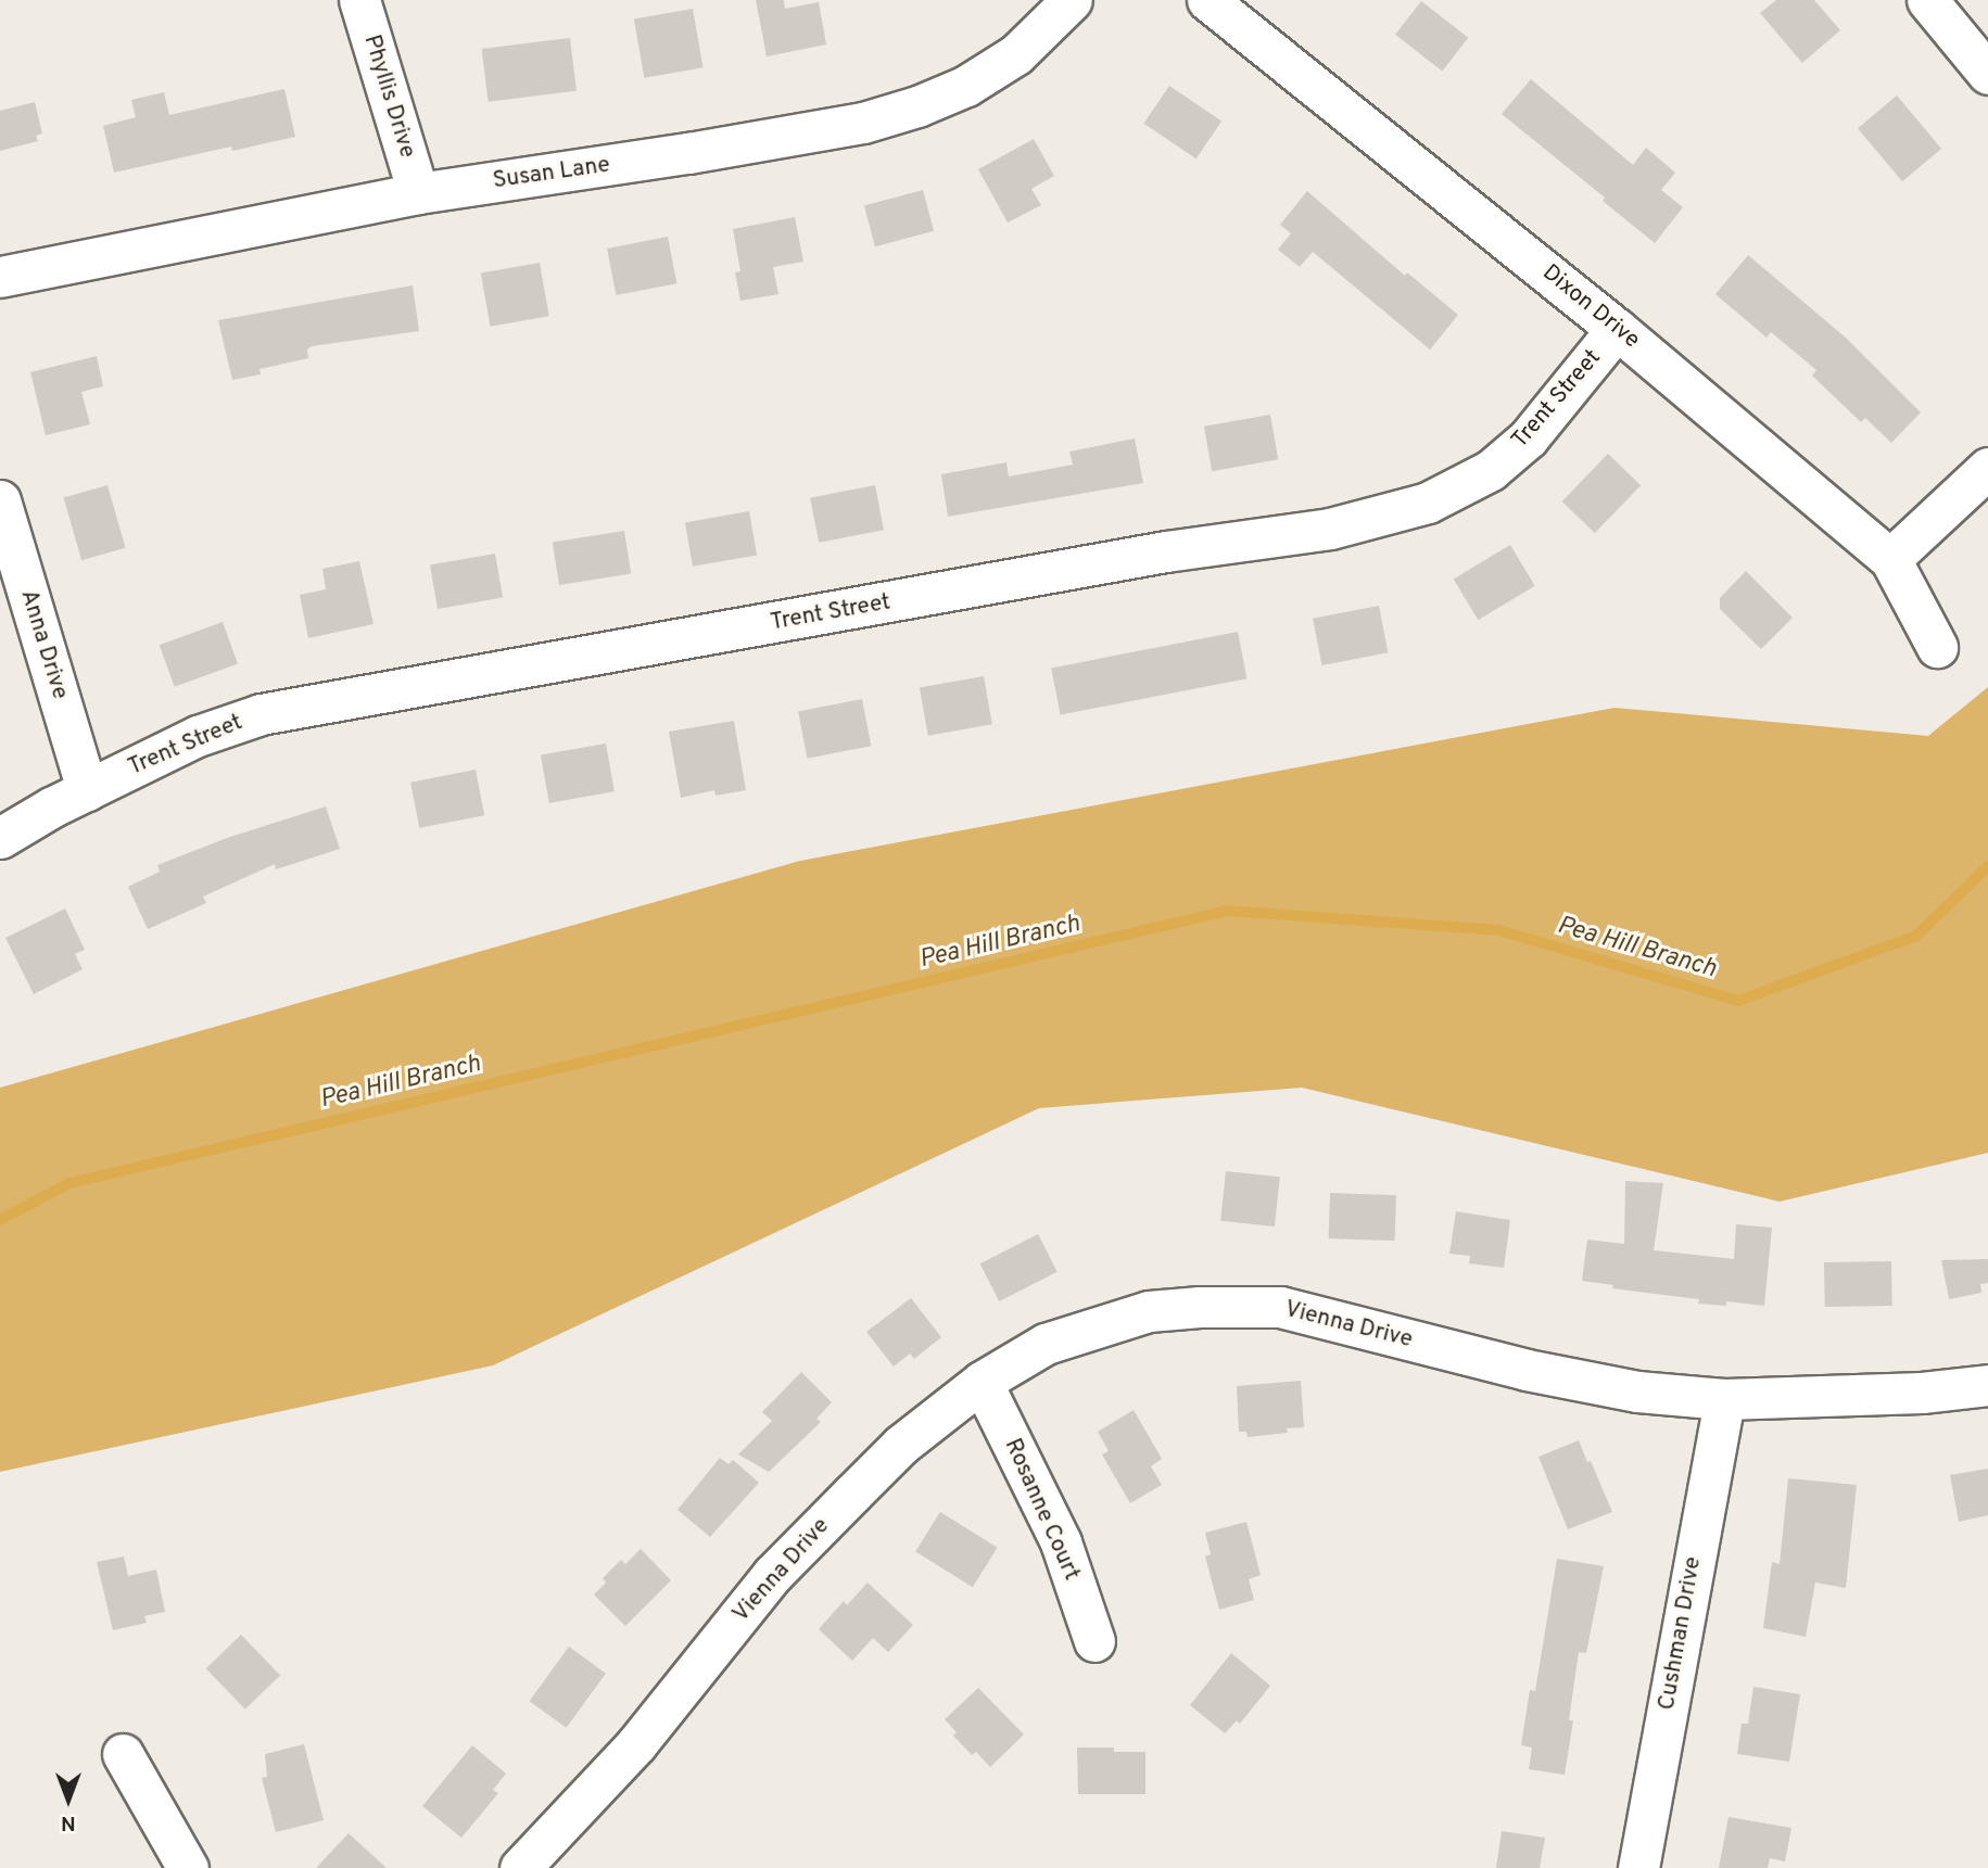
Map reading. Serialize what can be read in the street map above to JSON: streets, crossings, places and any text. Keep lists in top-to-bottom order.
{
  "streets": {
    "street": [
      "Phyllis Drive",
      "Susan Lane",
      "Dixon Drive",
      "Trent Street",
      "Anna Drive",
      "Vienna Drive",
      "Rosanne Court",
      "Cushman Drive"
    ]
  },
  "crossings": [
    ["Phyllis Drive", "Susan Lane"],
    ["Dixon Drive", "Trent Street"],
    ["Trent Street", "Anna Drive"],
    ["Vienna Drive", "Rosanne Court"],
    ["Vienna Drive", "Cushman Drive"]
  ],
  "water": ["Pea Hill Branch"],
  "north": "bottom"
}
